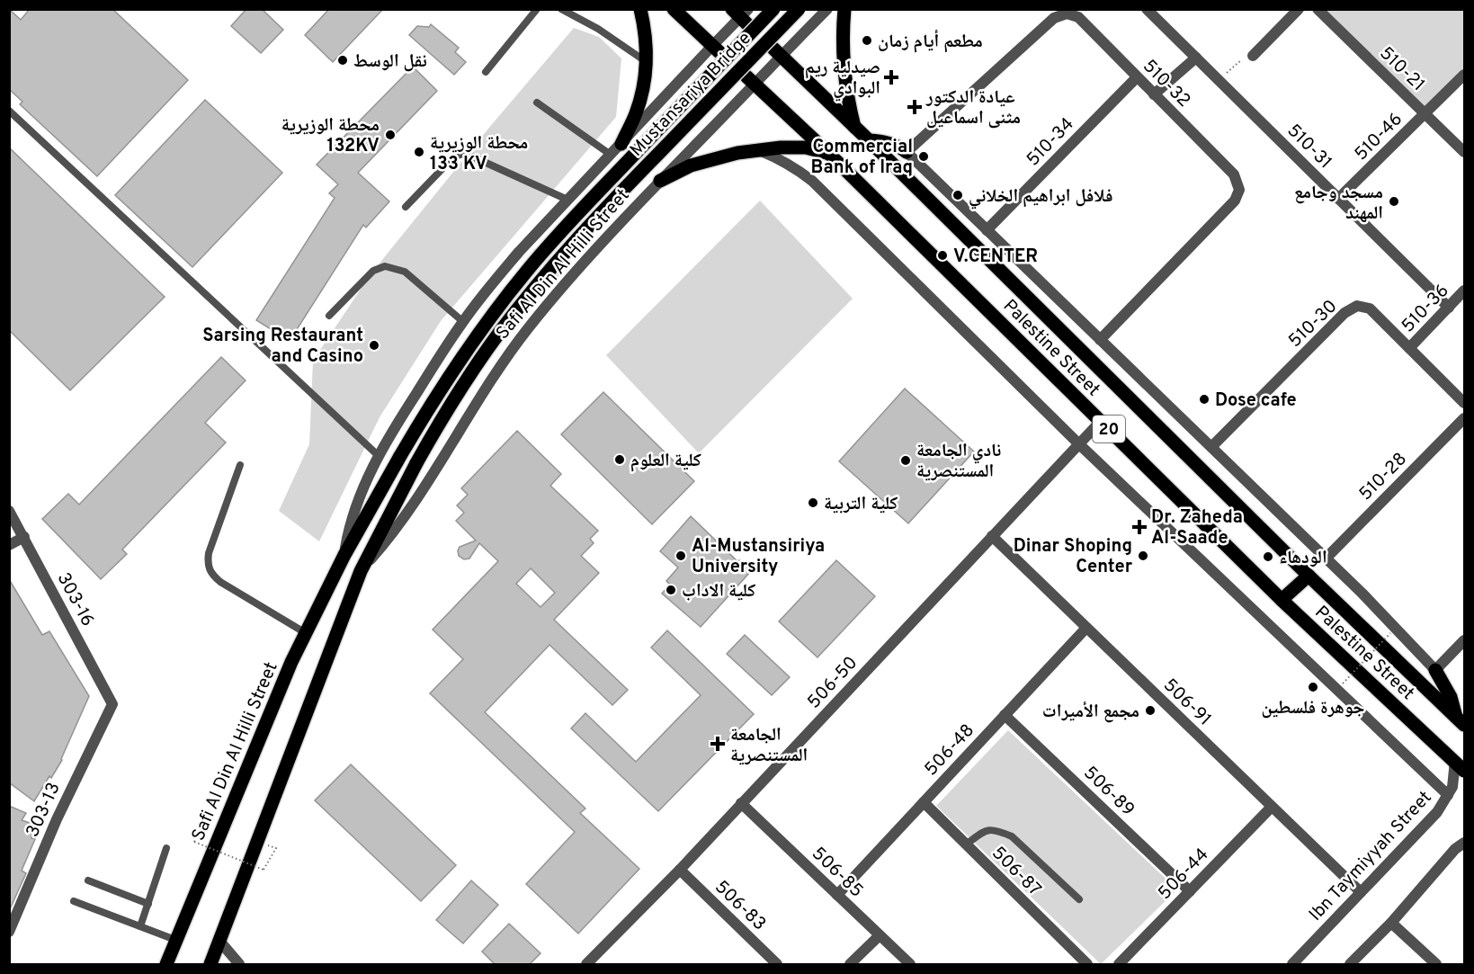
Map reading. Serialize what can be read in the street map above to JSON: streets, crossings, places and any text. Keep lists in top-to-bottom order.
{
  "streets": {
    "main road": [
      "Mustansariya Bridge",
      "Safi Al Din Al Hilli Street",
      "Palestine Street",
      "20"
    ],
    "street": [
      "510-21",
      "510-32",
      "510-46",
      "510-34",
      "510-31",
      "510-36",
      "510-30",
      "510-28",
      "303-16",
      "506-50",
      "506-91",
      "506-48",
      "506-89",
      "303-13",
      "Ibn Taymiyyah Street",
      "506-87",
      "506-85",
      "506-44",
      "506-83"
    ]
  },
  "crossings": [
    ["510-21", "510-46"],
    ["510-32", "510-34"],
    ["Mustansariya Bridge", "Safi Al Din Al Hilli Street"],
    ["510-46", "510-31"],
    ["510-31", "510-36"],
    ["Safi Al Din Al Hilli Street", "Palestine Street"],
    ["510-36", "510-30"],
    ["Palestine Street", "506-50"],
    ["Palestine Street", "Ibn Taymiyyah Street"],
    ["303-16", "303-13"],
    ["506-50", "506-91"],
    ["506-50", "506-85"],
    ["506-50", "506-83"],
    ["506-91", "506-48"],
    ["506-91", "Ibn Taymiyyah Street"],
    ["506-91", "506-44"],
    ["506-48", "506-89"],
    ["506-48", "506-87"],
    ["506-48", "506-85"],
    ["506-89", "506-44"]
  ],
  "places": {
    "other": [
      "مطعم أيام زمان",
      "نقل الوسط",
      "محطة الوزيرية 132KV",
      "محطة الوزيرية 133 KV",
      "Commercial Bank of Iraq",
      "فلافل ابراهيم الخلاني",
      "مسجد وجامع المهند",
      "V.CENTER",
      "Sarsing Restaurant and Casino",
      "Dose cafe",
      "كلية العلوم",
      "نادي الجامعة المستنصرية",
      "كلية التربية",
      "Al-Mustansiriya University",
      "Dinar Shoping Center",
      "الودهاء",
      "كلية الاداب",
      "جوهرة فلسطين",
      "مجمع الأميرات"
    ],
    "health": [
      "صيدلية ريم البوادي",
      "عيادة الدكتور مثنى اسماعيل",
      "Dr. Zaheda Al-Saade",
      "الجامعة المستنصرية"
    ]
  }
}
